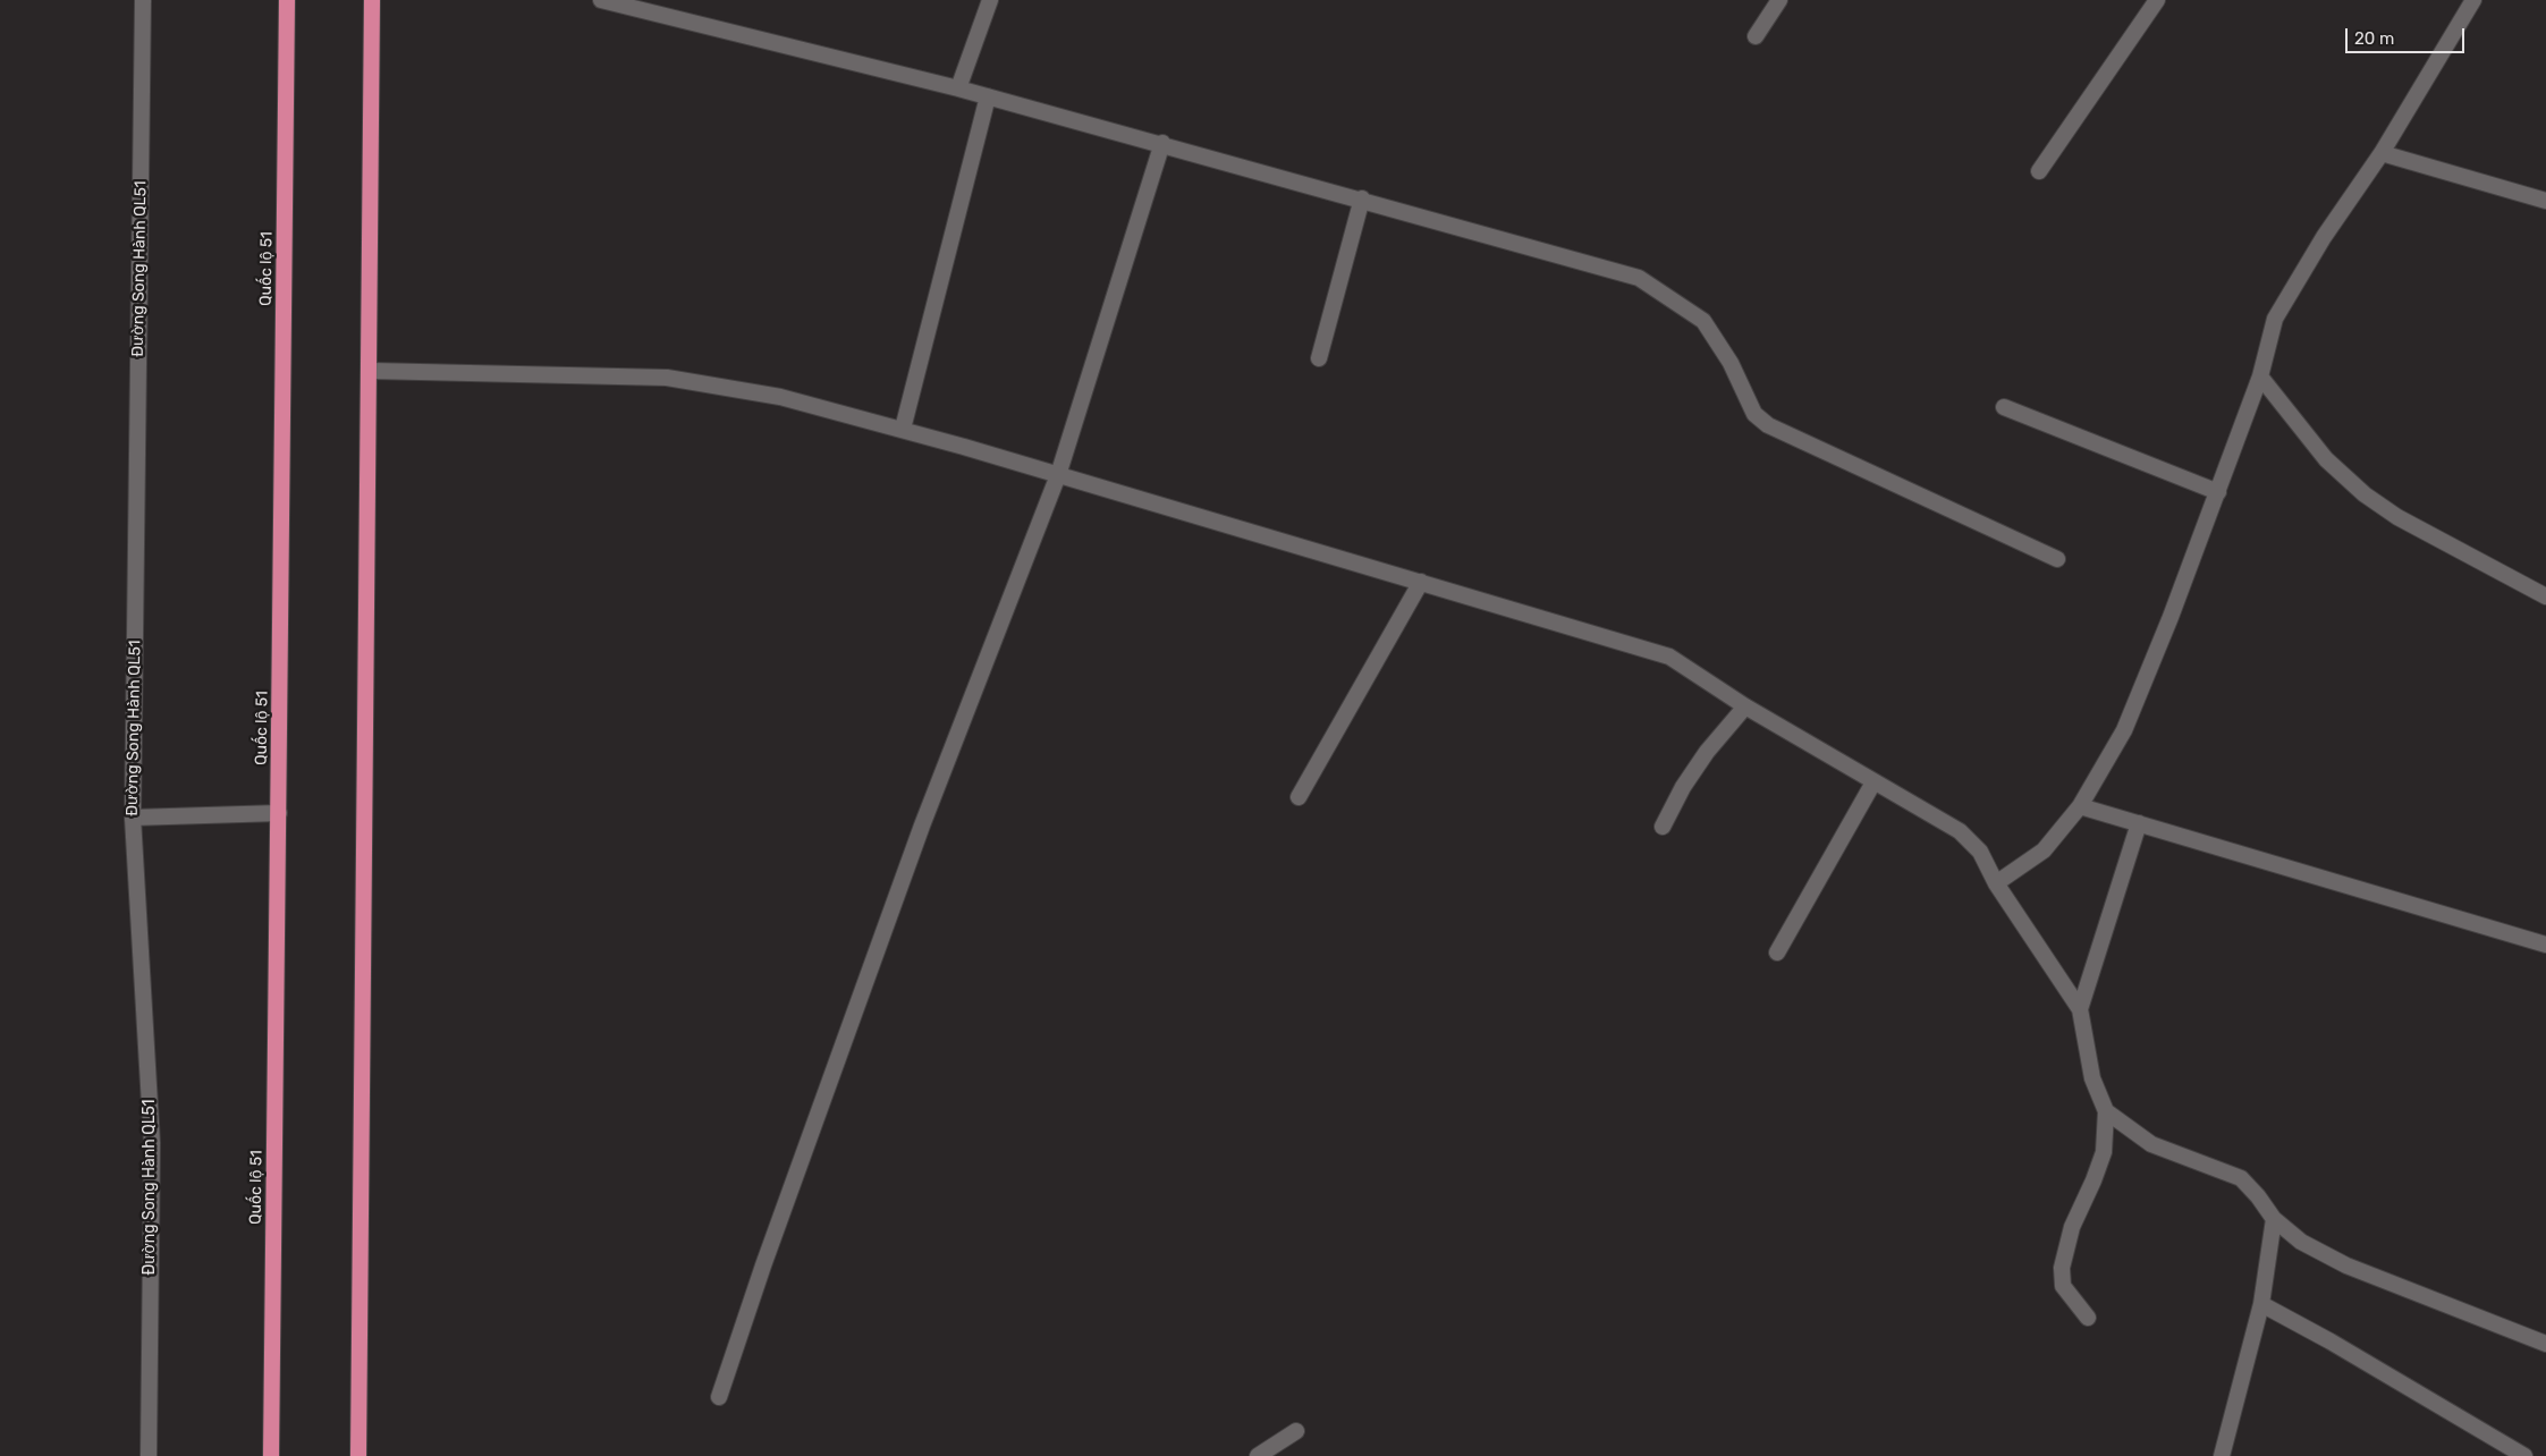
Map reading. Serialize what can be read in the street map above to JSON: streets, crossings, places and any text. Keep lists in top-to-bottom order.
{
  "streets": {
    "highway": ["Quốc lộ 51"],
    "street": ["Đường Song Hành QL51"]
  },
  "scale_bar": "20 m"
}
